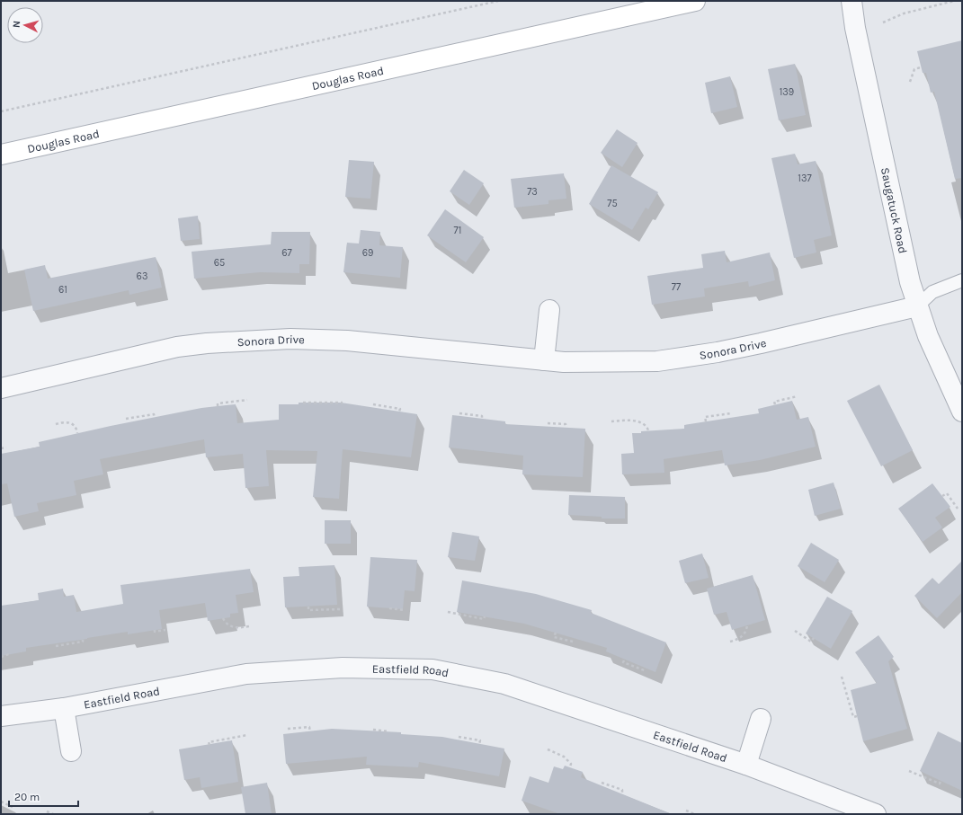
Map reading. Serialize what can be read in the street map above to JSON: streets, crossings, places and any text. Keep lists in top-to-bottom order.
{
  "streets": {
    "street": [
      "Douglas Road",
      "Saugatuck Road",
      "Sonora Drive",
      "Eastfield Road"
    ]
  },
  "crossings": [
    ["Saugatuck Road", "Sonora Drive"]
  ],
  "house_numbers": [
    "139",
    "137",
    "73",
    "75",
    "71",
    "67",
    "69",
    "65",
    "63",
    "77",
    "61"
  ],
  "scale_bar": "20 m",
  "north": "left"
}
